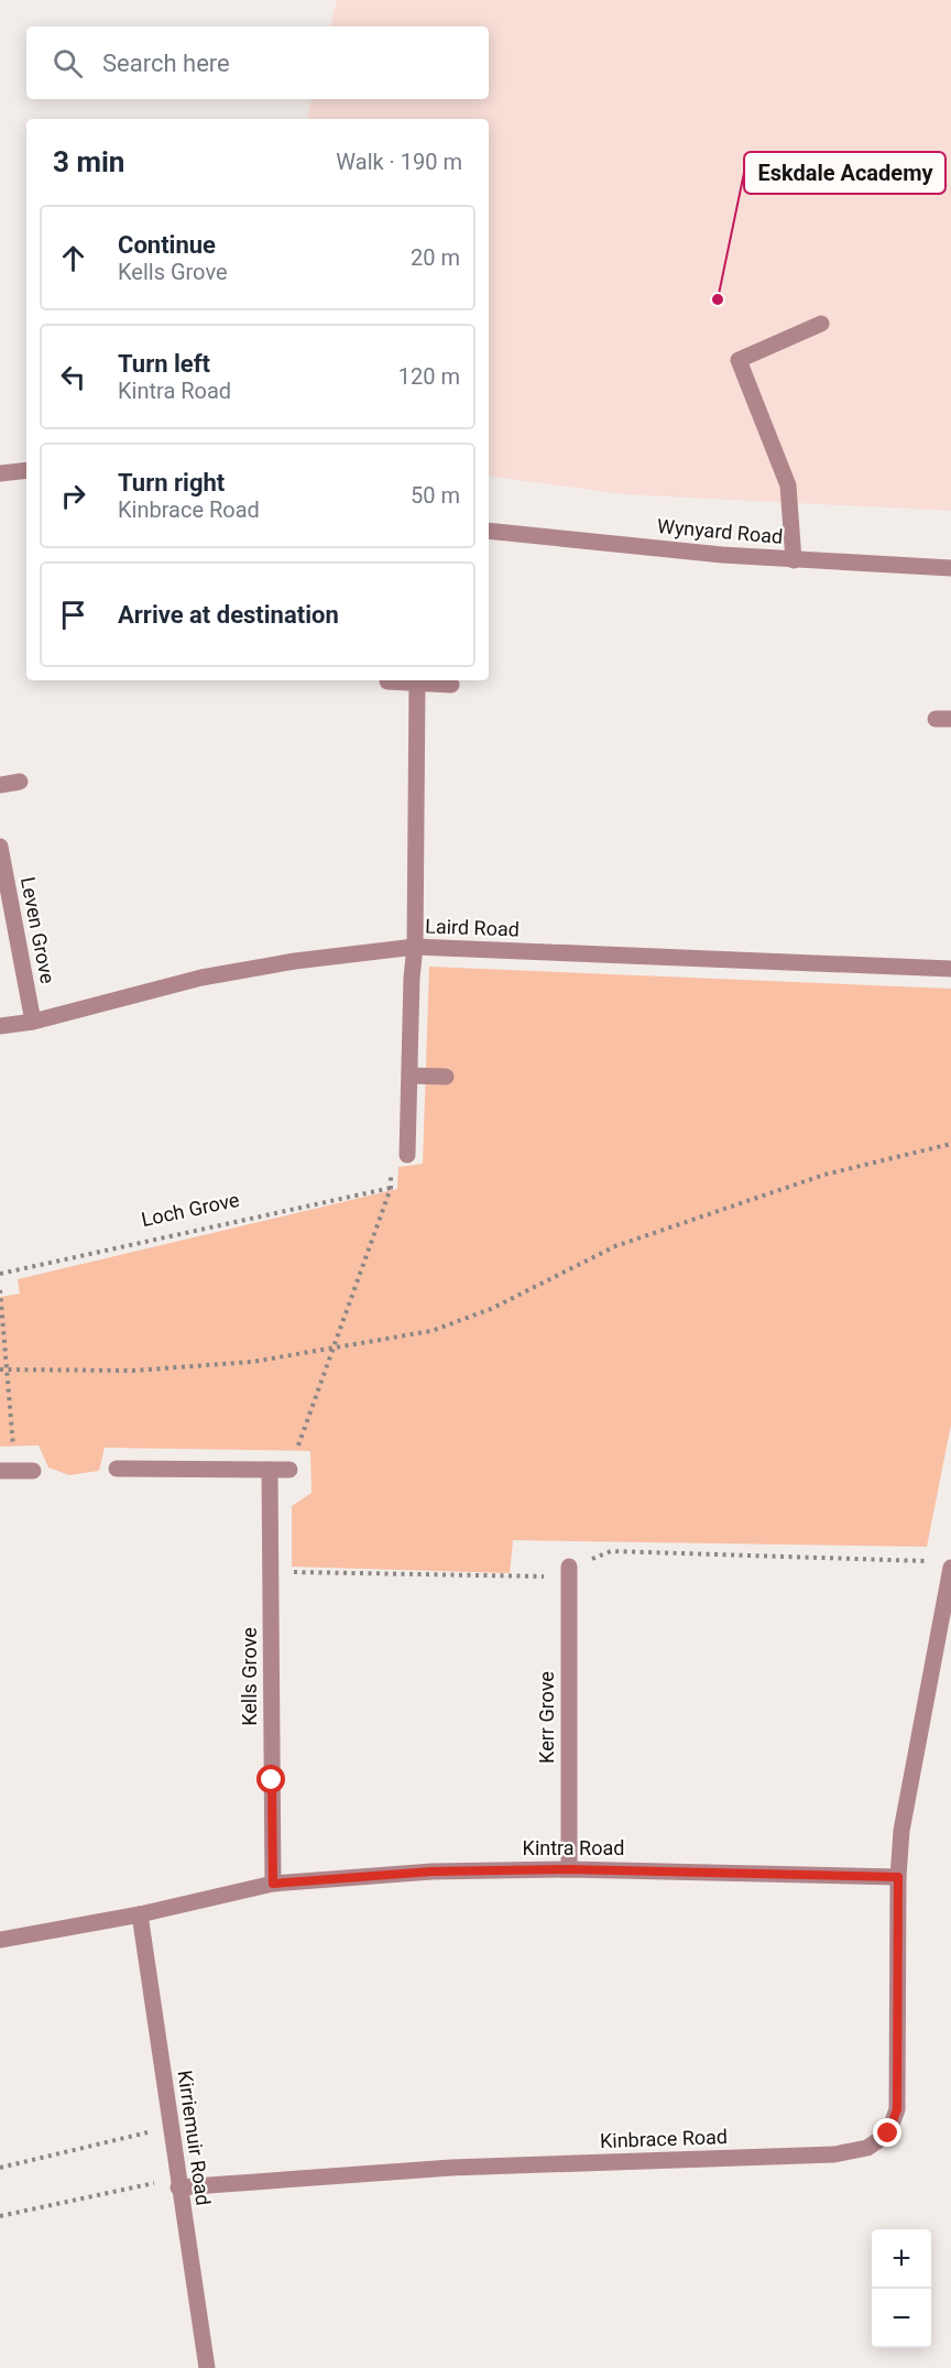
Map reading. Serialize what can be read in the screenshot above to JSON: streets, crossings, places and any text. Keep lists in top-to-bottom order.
{
  "streets": {
    "street": [
      "Wynyard Road",
      "Laird Road",
      "Leven Grove",
      "Kells Grove",
      "Kerr Grove",
      "Kintra Road",
      "Kirriemuir Road",
      "Kinbrace Road"
    ],
    "path": ["Loch Grove"]
  },
  "crossings": [
    ["Laird Road", "Leven Grove"],
    ["Kells Grove", "Kintra Road"],
    ["Kerr Grove", "Kintra Road"],
    ["Kintra Road", "Kirriemuir Road"],
    ["Kintra Road", "Kinbrace Road"],
    ["Kirriemuir Road", "Kinbrace Road"]
  ],
  "places": ["Eskdale Academy"],
  "page": {
    "search": "Search here",
    "heading": ["3 min", "Walk · 190 m"],
    "list": [
      ["Continue", "Kells Grove", "20 m"],
      ["Turn left", "Kintra Road", "120 m"],
      ["Turn right", "Kinbrace Road", "50 m"],
      "Arrive at destination"
    ],
    "map_buttons": ["+", "−"]
  }
}
